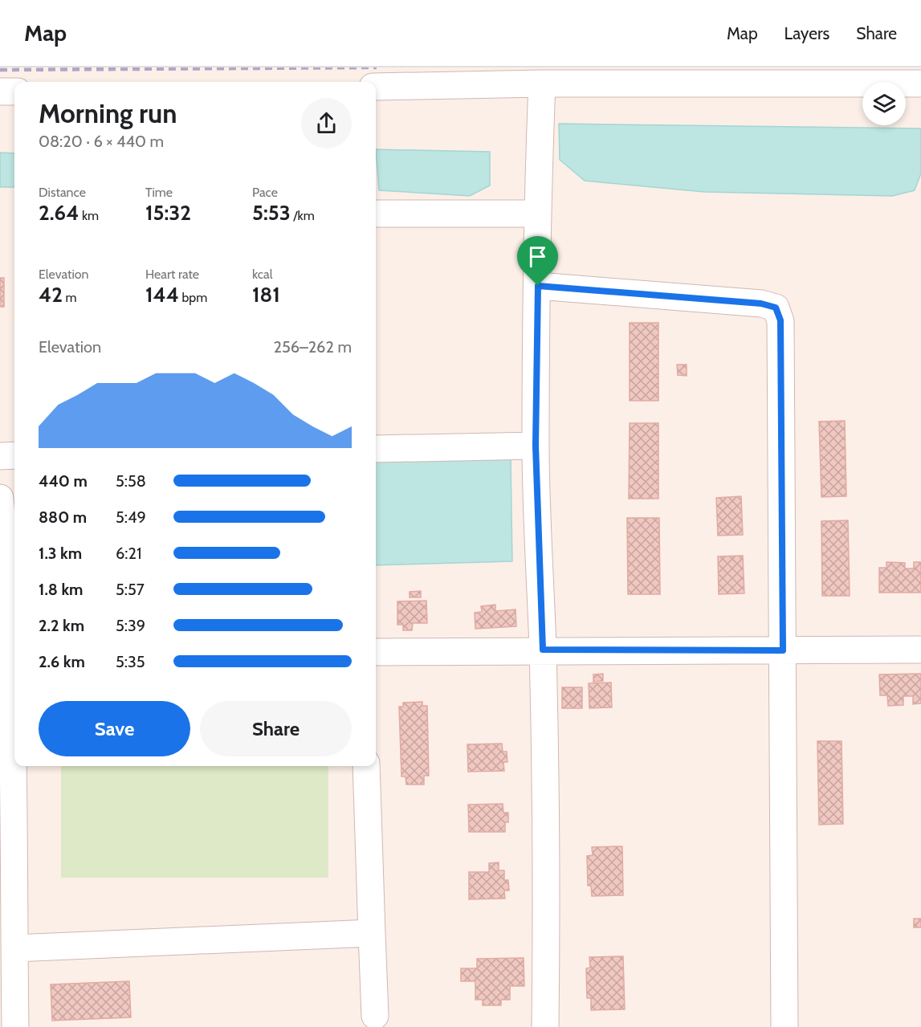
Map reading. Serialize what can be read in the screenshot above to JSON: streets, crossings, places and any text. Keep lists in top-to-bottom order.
{
  "page": {
    "header": "Map",
    "nav": ["Map", "Layers", "Share"],
    "heading": ["Morning run", "08:20 · 6 × 440 m"],
    "stats": [
      ["Distance", "2.64 km"],
      ["Time", "15:32"],
      ["Pace", "5:53 /km"],
      ["Elevation", "42 m"],
      ["Heart rate", "144 bpm"],
      ["kcal", "181"]
    ],
    "chart": ["Elevation", "256–262 m"],
    "list": [
      {
        "name": "440 m",
        "note": "5:58"
      },
      {
        "name": "880 m",
        "note": "5:49"
      },
      {
        "name": "1.3 km",
        "note": "6:21"
      },
      {
        "name": "1.8 km",
        "note": "5:57"
      },
      {
        "name": "2.2 km",
        "note": "5:39"
      },
      {
        "name": "2.6 km",
        "note": "5:35"
      }
    ],
    "buttons": ["Save", "Share"]
  }
}
